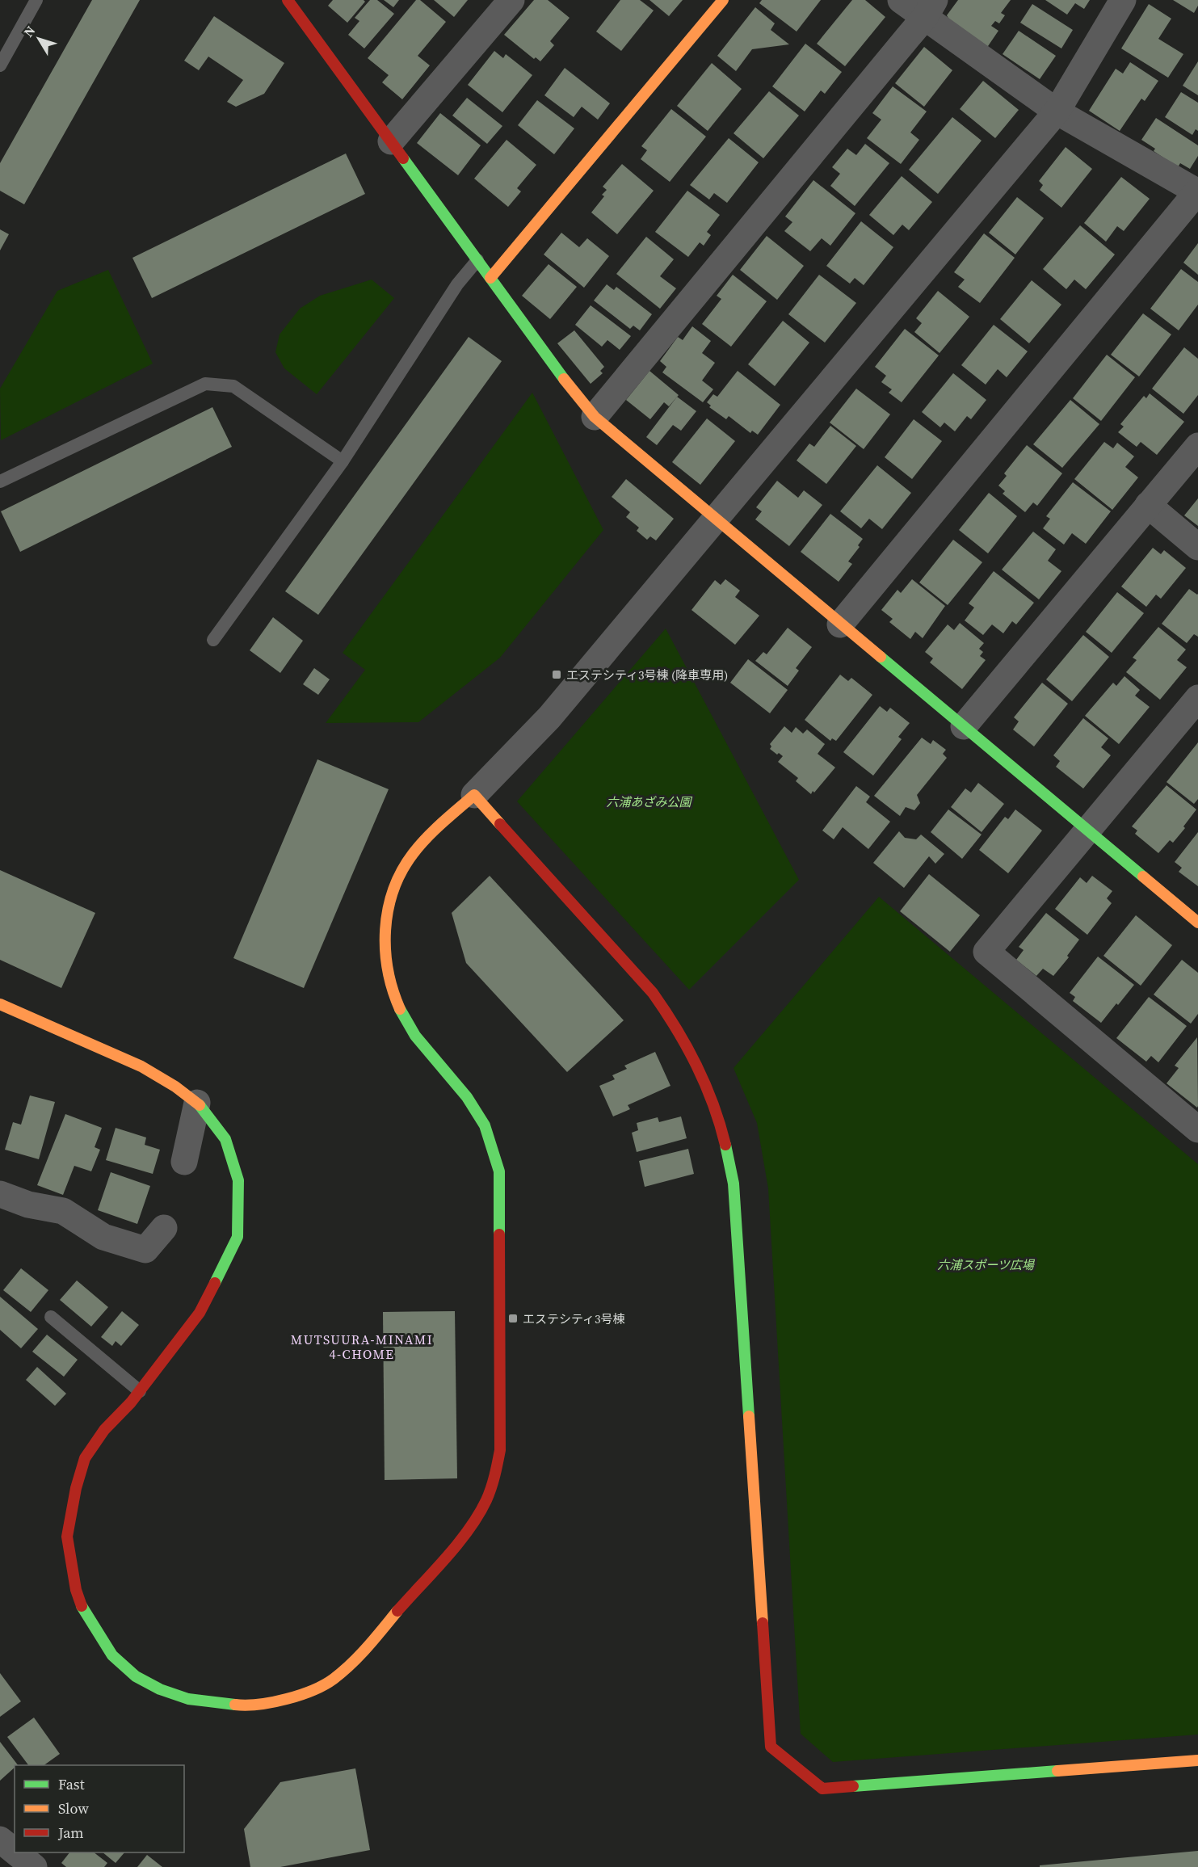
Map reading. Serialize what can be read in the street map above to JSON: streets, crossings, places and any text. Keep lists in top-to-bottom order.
{
  "districts": ["MUTSUURA-MINAMI 4-CHOME"],
  "parks": ["六浦あざみ公園", "六浦スポーツ広場"],
  "places": {
    "transit": ["エステシティ3号棟 (降車専用)", "エステシティ3号棟"]
  },
  "legend": ["Fast", "Slow", "Jam"],
  "north": "top left"
}
